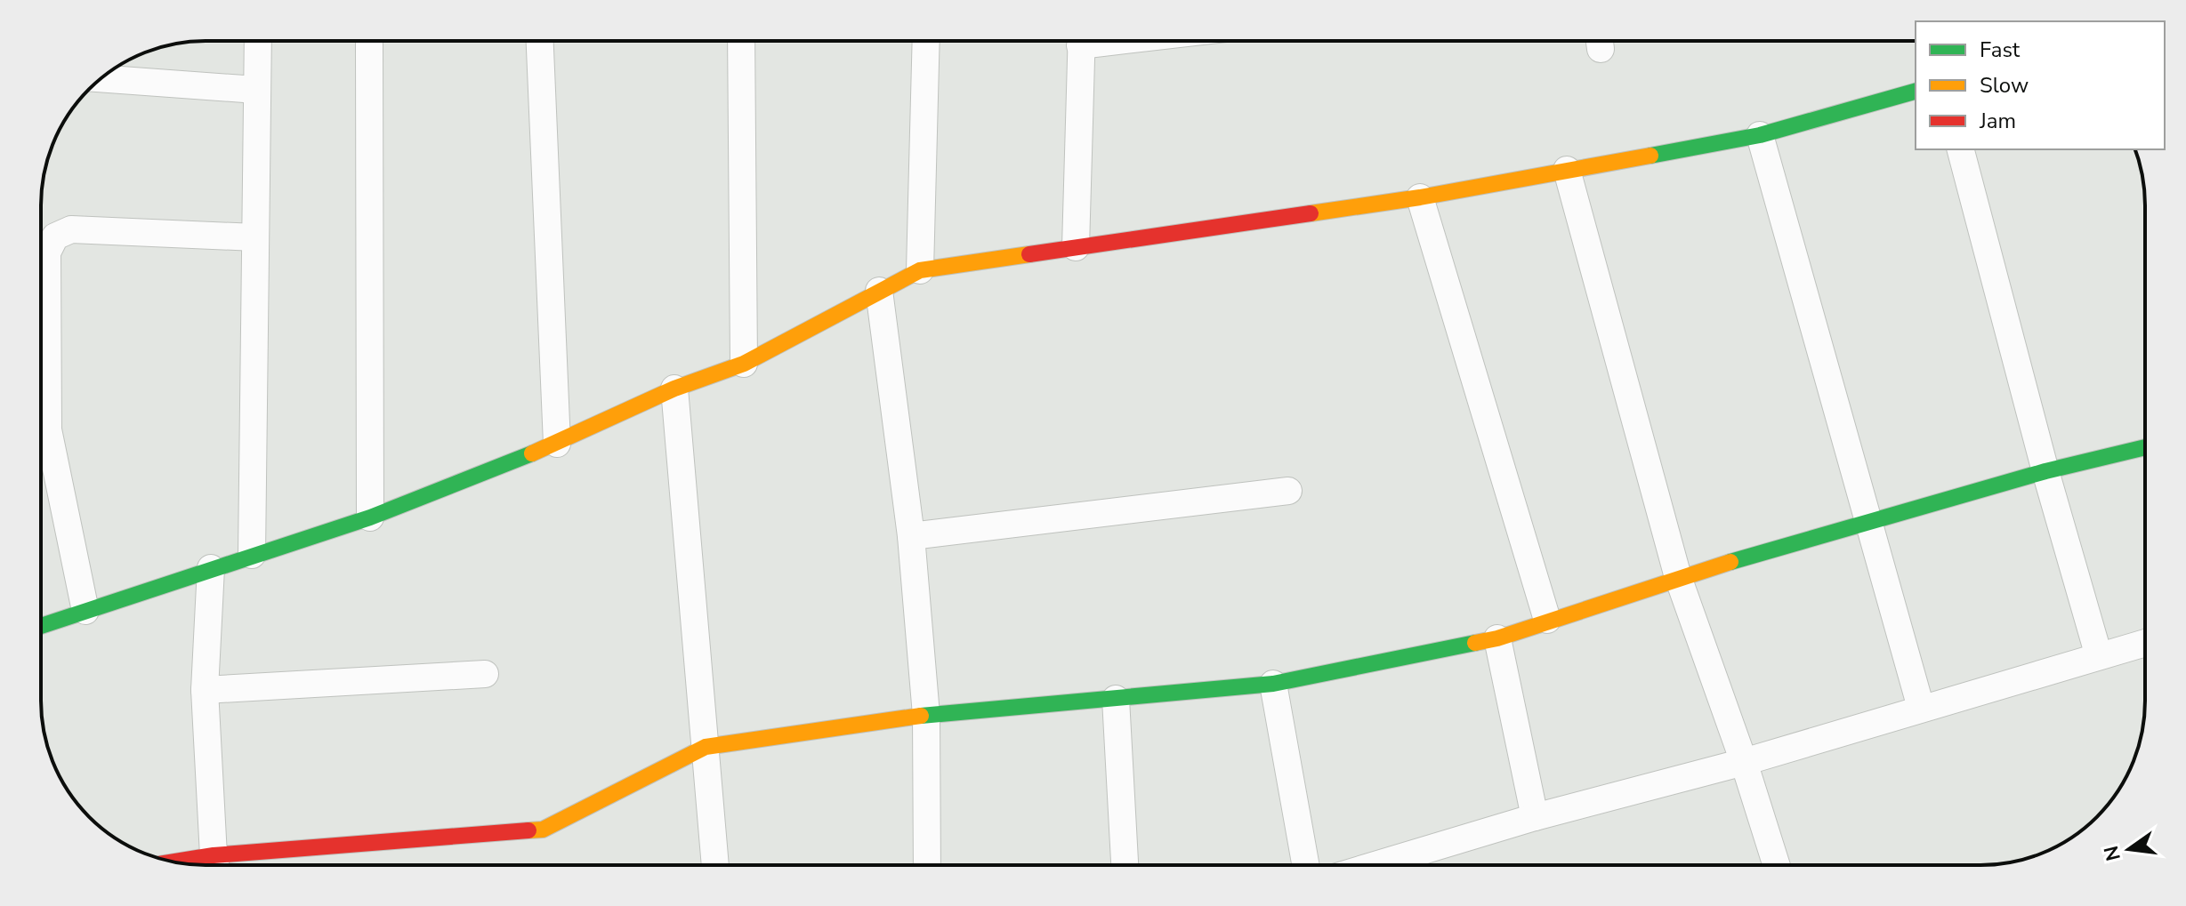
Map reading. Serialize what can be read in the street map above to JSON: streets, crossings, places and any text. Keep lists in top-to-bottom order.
{
  "legend": ["Fast", "Slow", "Jam"],
  "north": "left"
}
